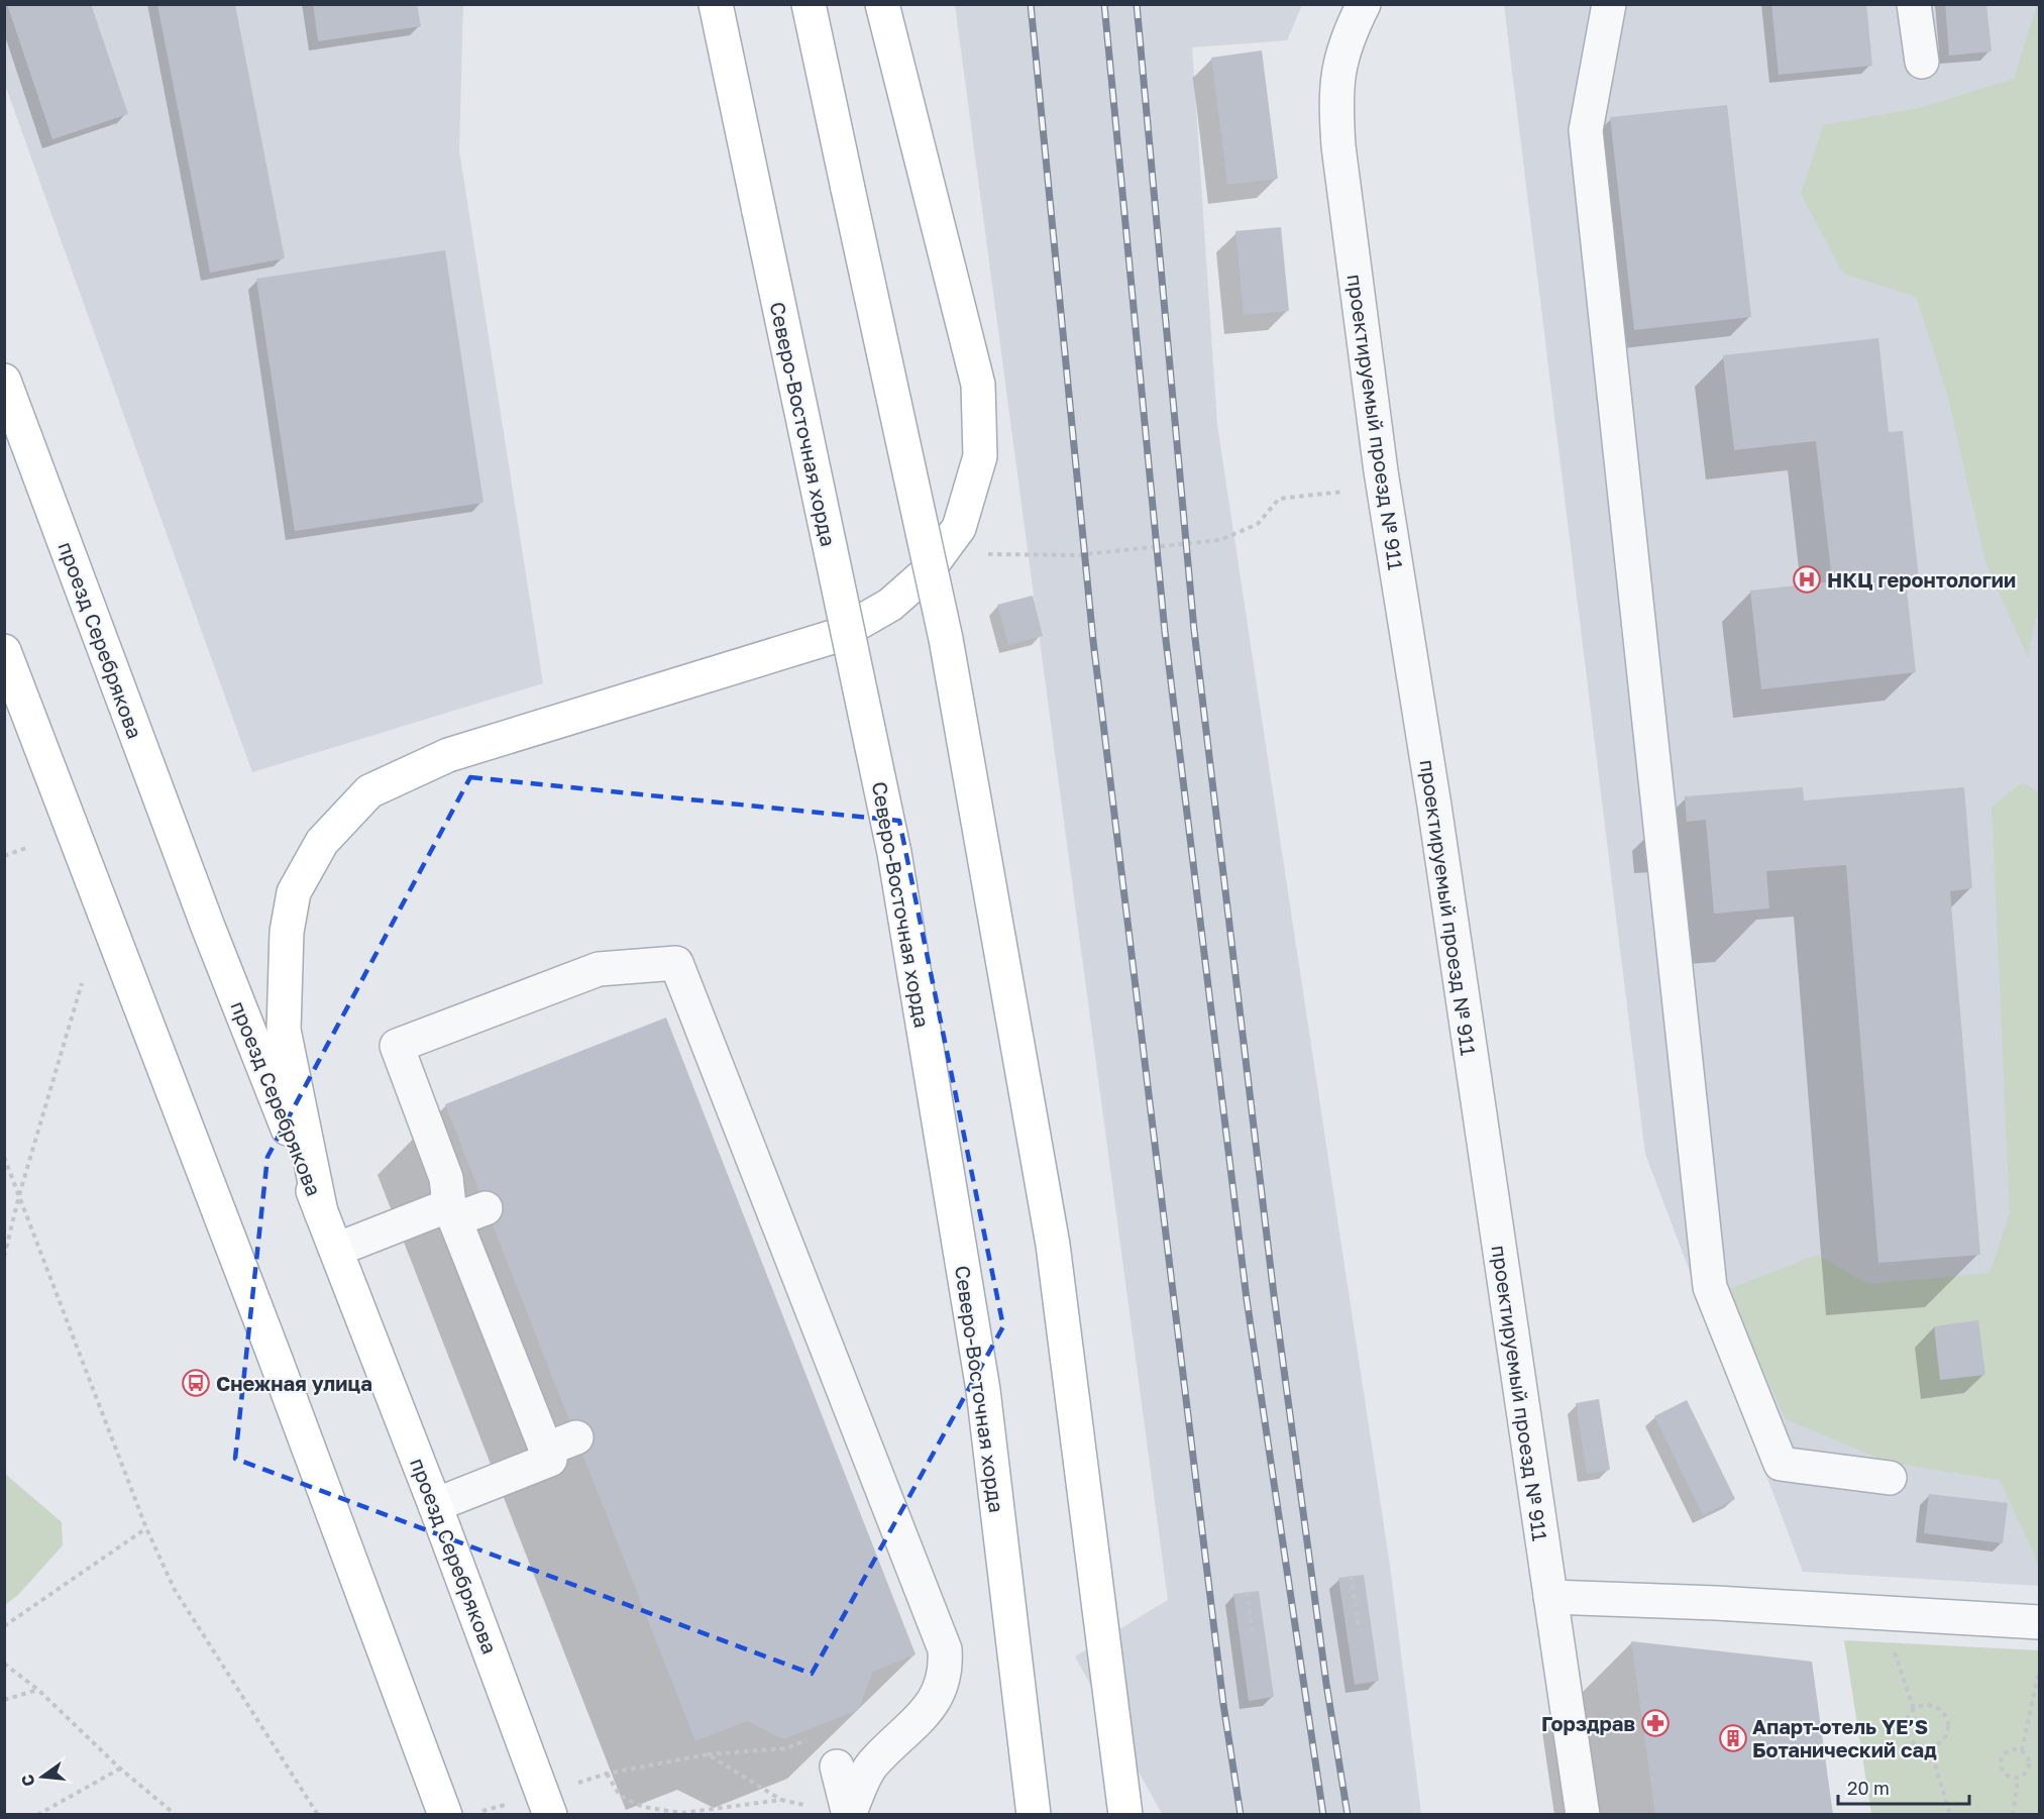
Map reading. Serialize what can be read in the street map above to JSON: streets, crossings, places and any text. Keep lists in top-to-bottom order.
{
  "streets": {
    "main road": ["Северо-Восточная хорда", "проезд Серебрякова"],
    "street": ["проектируемый проезд № 911"]
  },
  "places": {
    "hospital": ["НКЦ геронтологии"],
    "bus stop": ["Снежная улица"],
    "pharmacy": ["Горздрав"],
    "building": ["Апарт-отель YE’S Ботанический сад"]
  },
  "scale_bar": "20 m",
  "north": "left"
}
